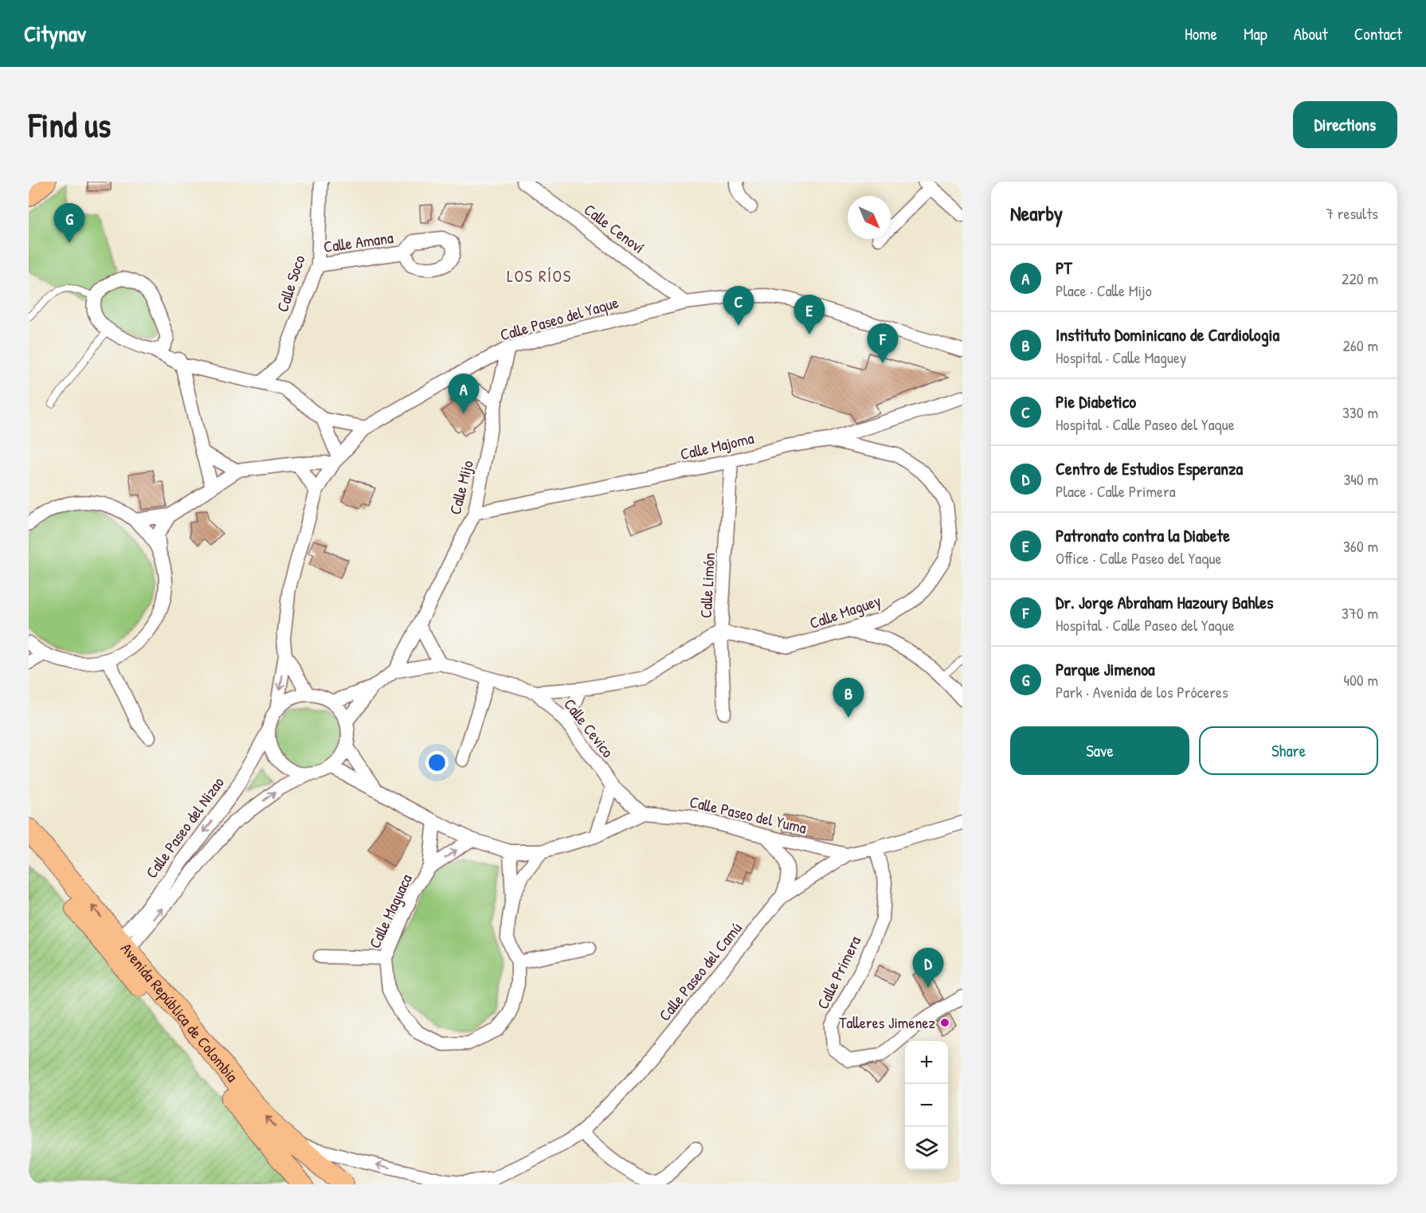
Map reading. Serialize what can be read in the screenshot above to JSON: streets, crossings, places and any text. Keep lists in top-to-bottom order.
{
  "streets": {
    "main road": ["Avenida República de Colombia"],
    "street": [
      "Calle Cenoví",
      "Calle Amana",
      "Calle Soco",
      "Calle Paseo del Yaque",
      "Calle Majoma",
      "Calle Mijo",
      "Calle Limón",
      "Calle Maguey",
      "Calle Cevico",
      "Calle Paseo del Yuma",
      "Calle Paseo del Nizao",
      "Calle Maguaca",
      "Calle Paseo del Camú",
      "Calle Primera"
    ]
  },
  "crossings": [
    ["Calle Cenoví", "Calle Paseo del Yaque"],
    ["Calle Amana", "Calle Soco"],
    ["Calle Paseo del Yaque", "Calle Mijo"],
    ["Calle Paseo del Yaque", "Calle Paseo del Nizao"],
    ["Calle Majoma", "Calle Mijo"],
    ["Calle Majoma", "Calle Limón"],
    ["Calle Majoma", "Calle Maguey"],
    ["Calle Limón", "Calle Maguey"],
    ["Calle Cevico", "Calle Paseo del Yuma"],
    ["Calle Paseo del Yuma", "Calle Paseo del Camú"],
    ["Calle Paseo del Nizao", "Avenida República de Colombia"],
    ["Calle Paseo del Camú", "Calle Primera"]
  ],
  "districts": ["LOS RÍOS"],
  "places": ["Talleres Jimenez"],
  "north": "bottom right",
  "page": {
    "header": "Citynav",
    "nav": [
      "Home",
      "Map",
      "About",
      "Contact"
    ],
    "buttons": [
      "Directions",
      ["Save", "Share"]
    ],
    "title": "Find us",
    "heading": ["Nearby", "7 results"],
    "pins": [
      "G",
      "C",
      "E",
      "F",
      "A",
      "B",
      "D"
    ],
    "list": [
      {
        "mark": "A",
        "name": "PT",
        "note": "Place · Calle Mijo",
        "value": "220 m"
      },
      {
        "mark": "B",
        "name": "Instituto Dominicano de Cardiologia",
        "note": "Hospital · Calle Maguey",
        "value": "260 m"
      },
      {
        "mark": "C",
        "name": "Pie Diabetico",
        "note": "Hospital · Calle Paseo del Yaque",
        "value": "330 m"
      },
      {
        "mark": "D",
        "name": "Centro de Estudios Esperanza",
        "note": "Place · Calle Primera",
        "value": "340 m"
      },
      {
        "mark": "E",
        "name": "Patronato contra la Diabete",
        "note": "Office · Calle Paseo del Yaque",
        "value": "360 m"
      },
      {
        "mark": "F",
        "name": "Dr. Jorge Abraham Hazoury Bahles",
        "note": "Hospital · Calle Paseo del Yaque",
        "value": "370 m"
      },
      {
        "mark": "G",
        "name": "Parque Jimenoa",
        "note": "Park · Avenida de los Próceres",
        "value": "400 m"
      }
    ],
    "map_buttons": ["+", "−"]
  }
}
